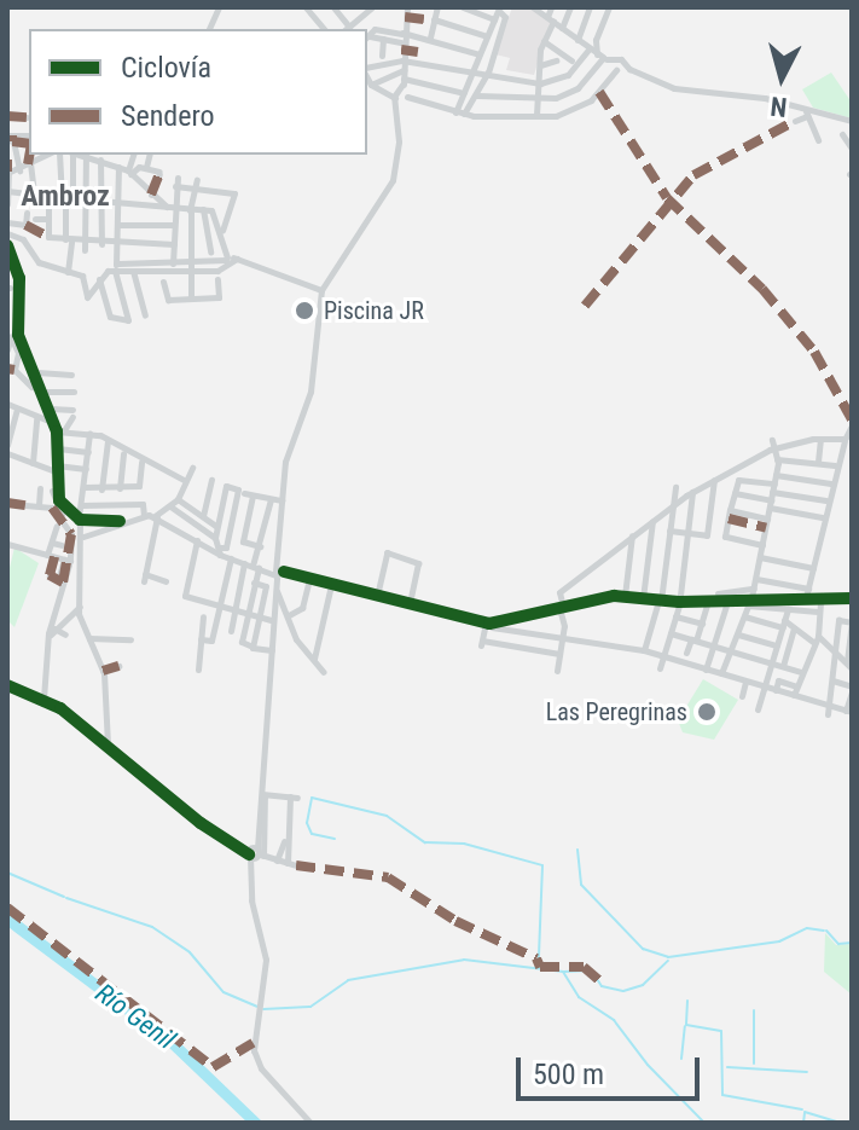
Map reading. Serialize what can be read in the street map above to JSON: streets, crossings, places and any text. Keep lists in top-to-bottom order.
{
  "districts": ["Ambroz"],
  "water": ["Río Genil"],
  "places": ["Piscina JR", "Las Peregrinas"],
  "legend": ["Ciclovía", "Sendero"],
  "scale_bar": "500 m",
  "north": "bottom"
}
